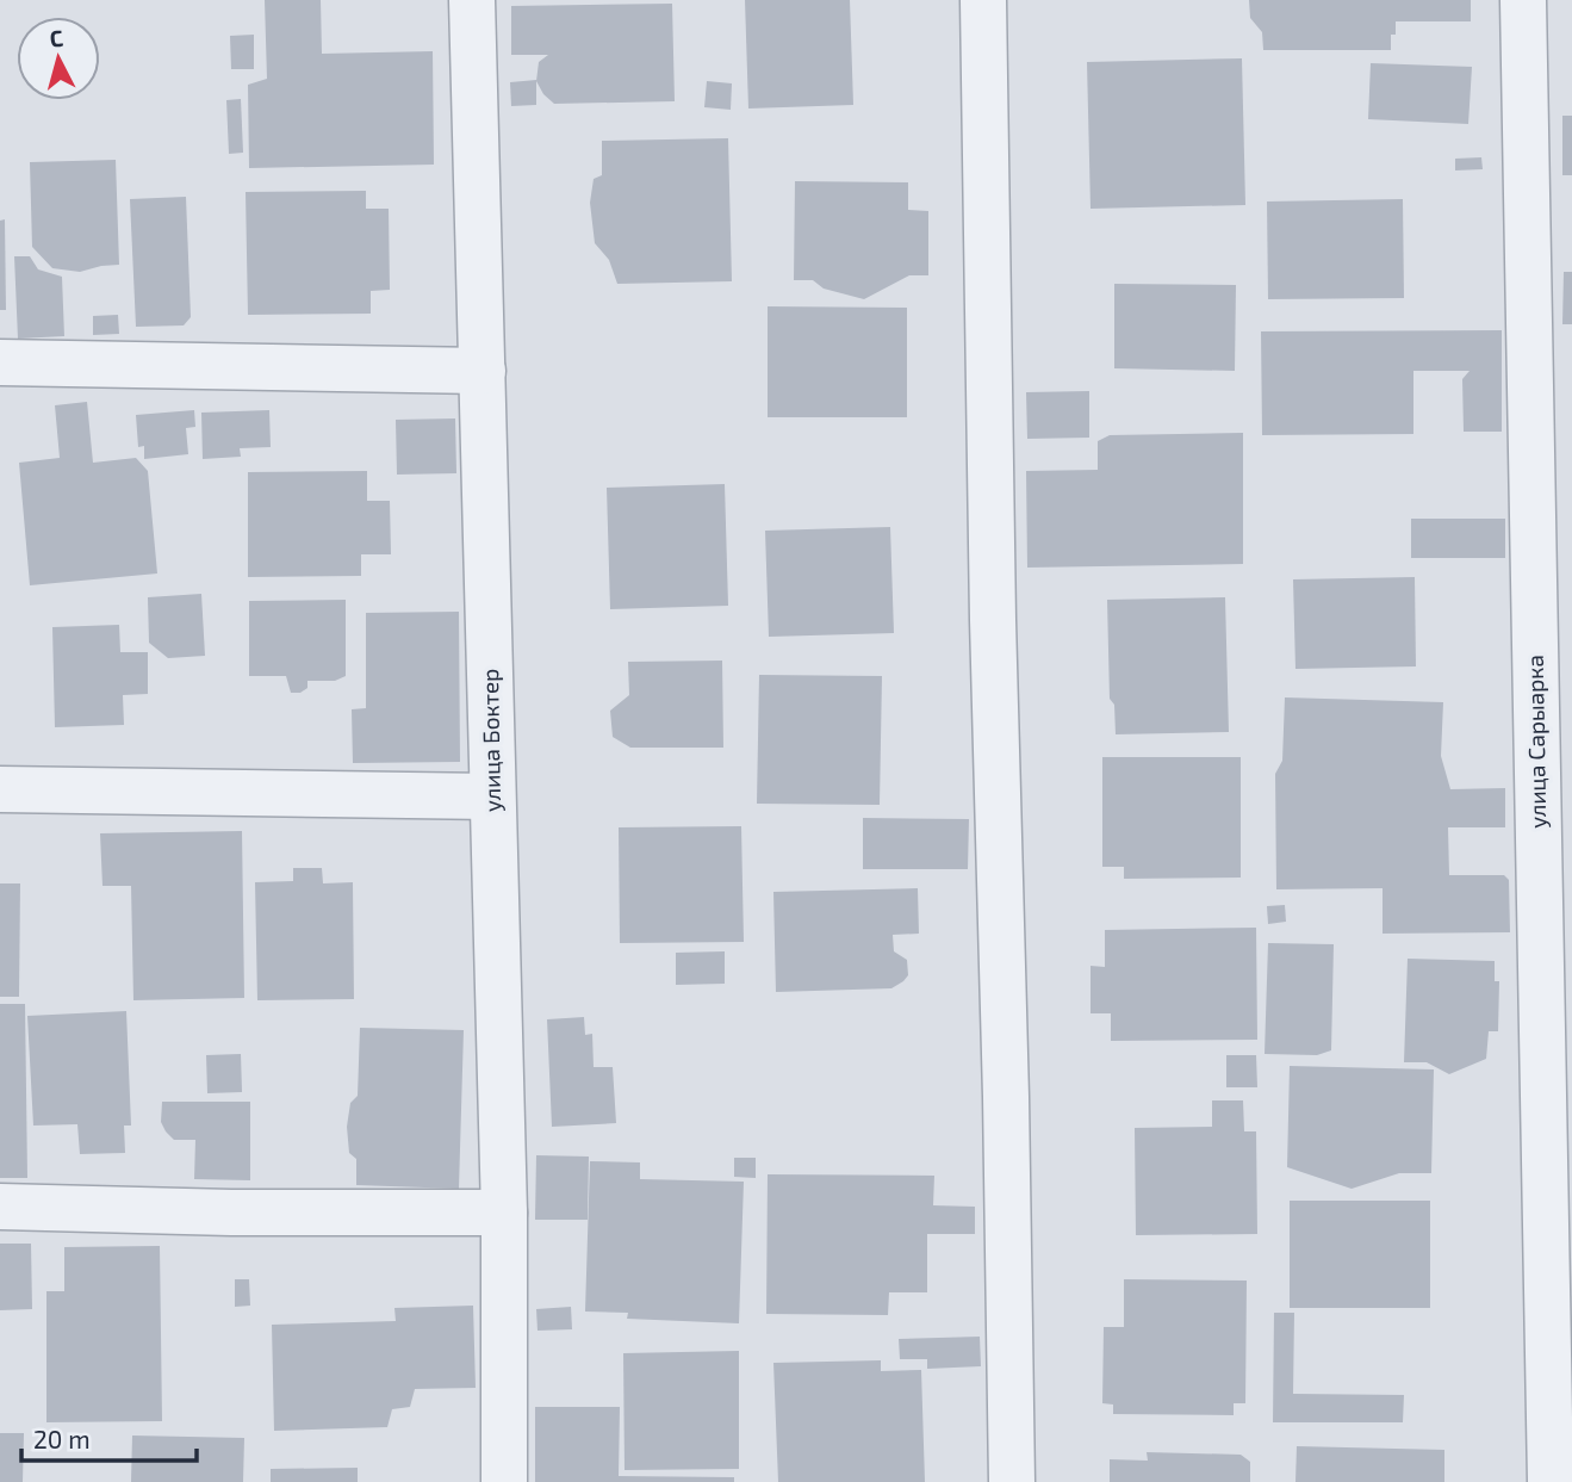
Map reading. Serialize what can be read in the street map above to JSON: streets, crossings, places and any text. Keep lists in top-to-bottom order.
{
  "streets": {
    "street": ["улица Боктер", "улица Сарыарка"]
  },
  "scale_bar": "20 m",
  "north": "top"
}
